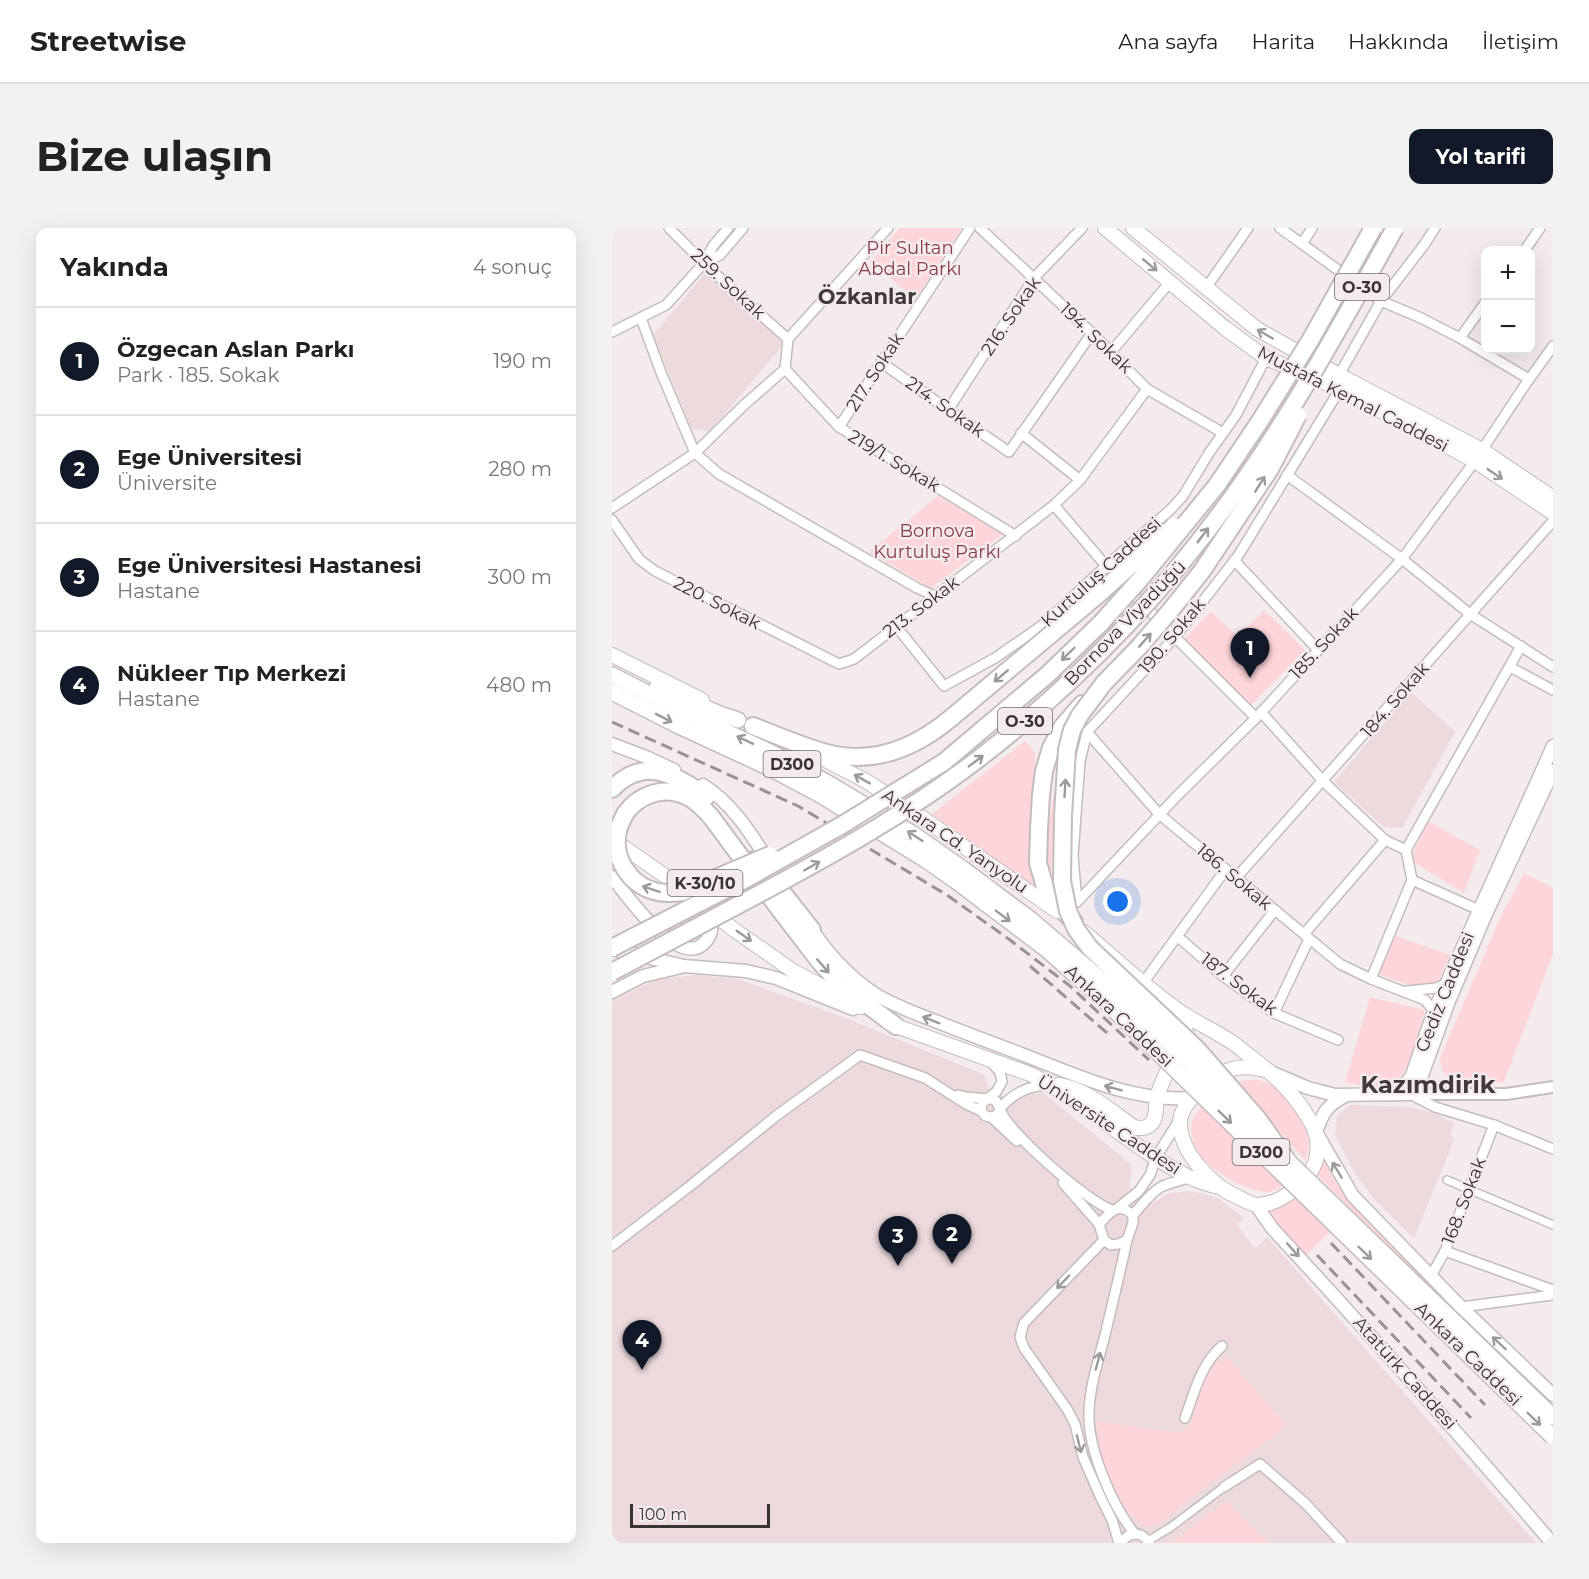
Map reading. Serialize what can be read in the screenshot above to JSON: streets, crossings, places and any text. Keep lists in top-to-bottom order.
{
  "streets": {
    "highway": [
      "O-30",
      "Bornova Viyadüğü",
      "D300",
      "K-30/10",
      "Ankara Caddesi"
    ],
    "main road": [
      "Mustafa Kemal Caddesi",
      "Ankara Cd. Yanyolu",
      "Gediz Caddesi",
      "Üniversite Caddesi",
      "Atatürk Caddesi"
    ],
    "street": [
      "259. Sokak",
      "216. Sokak",
      "194. Sokak",
      "217. Sokak",
      "214. Sokak",
      "219/1. Sokak",
      "Kurtuluş Caddesi",
      "220. Sokak",
      "213. Sokak",
      "190. Sokak",
      "185. Sokak",
      "184. Sokak",
      "186. Sokak",
      "187. Sokak",
      "168. Sokak"
    ]
  },
  "crossings": [
    ["216. Sokak", "194. Sokak"],
    ["216. Sokak", "214. Sokak"],
    ["194. Sokak", "Kurtuluş Caddesi"],
    ["194. Sokak", "213. Sokak"],
    ["217. Sokak", "214. Sokak"],
    ["217. Sokak", "219/1. Sokak"],
    ["Mustafa Kemal Caddesi", "Kurtuluş Caddesi"],
    ["Mustafa Kemal Caddesi", "190. Sokak"],
    ["Mustafa Kemal Caddesi", "185. Sokak"],
    ["219/1. Sokak", "213. Sokak"],
    ["Kurtuluş Caddesi", "213. Sokak"],
    ["220. Sokak", "213. Sokak"],
    ["Bornova Viyadüğü", "K-30/10"],
    ["190. Sokak", "185. Sokak"],
    ["190. Sokak", "186. Sokak"],
    ["185. Sokak", "186. Sokak"],
    ["184. Sokak", "186. Sokak"],
    ["Ankara Cd. Yanyolu", "Ankara Caddesi"],
    ["Ankara Cd. Yanyolu", "Üniversite Caddesi"],
    ["Ankara Cd. Yanyolu", "Atatürk Caddesi"],
    ["186. Sokak", "Gediz Caddesi"],
    ["K-30/10", "Üniversite Caddesi"],
    ["Ankara Caddesi", "Üniversite Caddesi"],
    ["Ankara Caddesi", "168. Sokak"],
    ["Ankara Caddesi", "Atatürk Caddesi"],
    ["Üniversite Caddesi", "Atatürk Caddesi"]
  ],
  "one_way": ["Ankara Cd. Yanyolu", "Atatürk Caddesi"],
  "districts": ["Özkanlar", "Kazımdirik"],
  "parks": ["Pir Sultan Abdal Parkı", "Bornova Kurtuluş Parkı"],
  "scale_bar": "100 m",
  "page": {
    "header": "Streetwise",
    "nav": [
      "Ana sayfa",
      "Harita",
      "Hakkında",
      "İletişim"
    ],
    "buttons": "Yol tarifi",
    "title": "Bize ulaşın",
    "heading": ["Yakında", "4 sonuç"],
    "map_buttons": ["+", "−"],
    "list": [
      {
        "mark": "1",
        "name": "Özgecan Aslan Parkı",
        "note": "Park · 185. Sokak",
        "value": "190 m"
      },
      {
        "mark": "2",
        "name": "Ege Üniversitesi",
        "note": "Üniversite",
        "value": "280 m"
      },
      {
        "mark": "3",
        "name": "Ege Üniversitesi Hastanesi",
        "note": "Hastane",
        "value": "300 m"
      },
      {
        "mark": "4",
        "name": "Nükleer Tıp Merkezi",
        "note": "Hastane",
        "value": "480 m"
      }
    ],
    "pins": [
      "1",
      "2",
      "3",
      "4"
    ],
    "scale": "100 m"
  }
}
